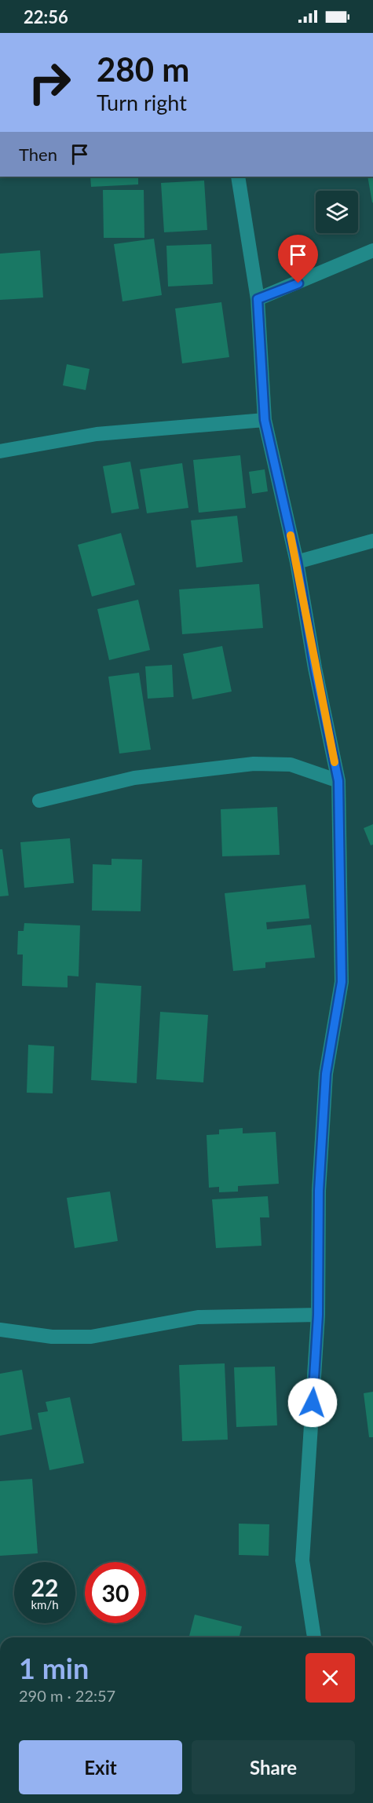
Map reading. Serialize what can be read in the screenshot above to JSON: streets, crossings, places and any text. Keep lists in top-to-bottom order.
{
  "page": {
    "status": "22:56",
    "turn": ["280 m", "Turn right"],
    "then": "Then",
    "speed": "22 km/h",
    "limit": "30",
    "heading": ["1 min", "290 m · 22:57"],
    "buttons": ["Exit", "Share"]
  }
}
